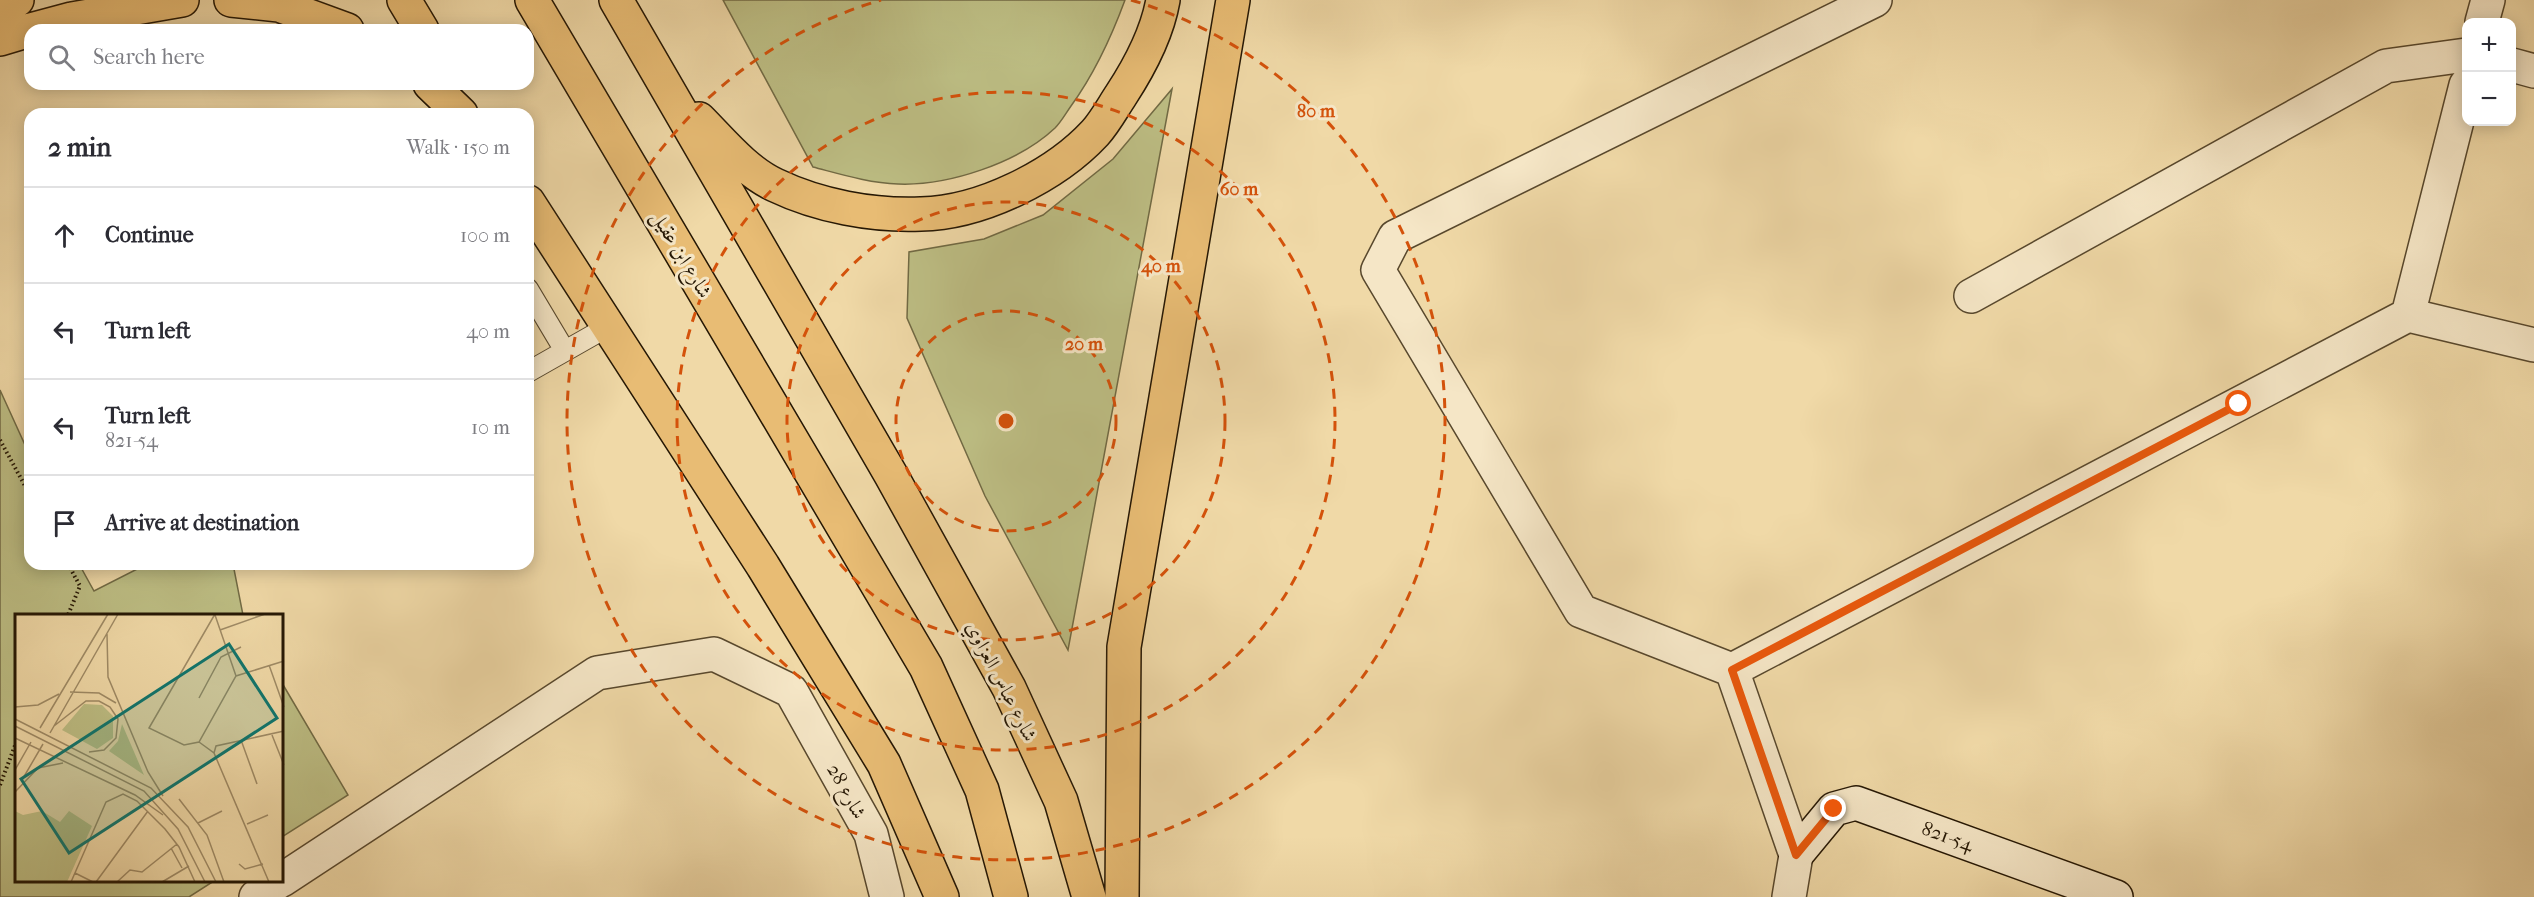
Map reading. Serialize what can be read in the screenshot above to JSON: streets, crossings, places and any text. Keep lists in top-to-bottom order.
{
  "streets": {
    "main road": ["شارع ابن عقيل", "شارع عباس العزاوي"],
    "street": ["شارع 28", "821-54"]
  },
  "page": {
    "map_buttons": ["+", "−"],
    "search": "Search here",
    "heading": ["2 min", "Walk · 150 m"],
    "list": [
      ["Continue", "100 m"],
      ["Turn left", "40 m"],
      ["Turn left", "821-54", "10 m"],
      "Arrive at destination"
    ]
  },
  "rings": [
    "80 m",
    "60 m",
    "40 m",
    "20 m"
  ]
}
